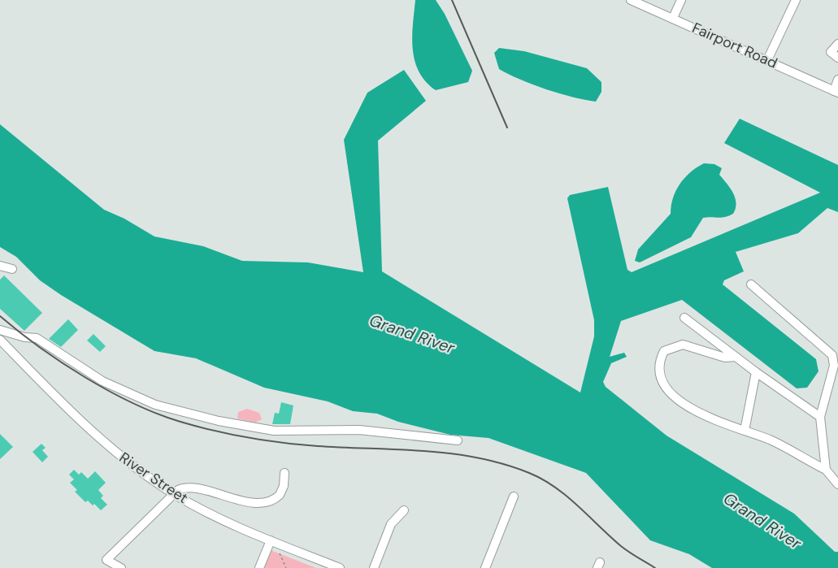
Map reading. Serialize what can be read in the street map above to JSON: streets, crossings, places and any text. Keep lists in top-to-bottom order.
{
  "streets": {
    "street": ["Fairport Road", "River Street"]
  },
  "water": ["Grand River"]
}
